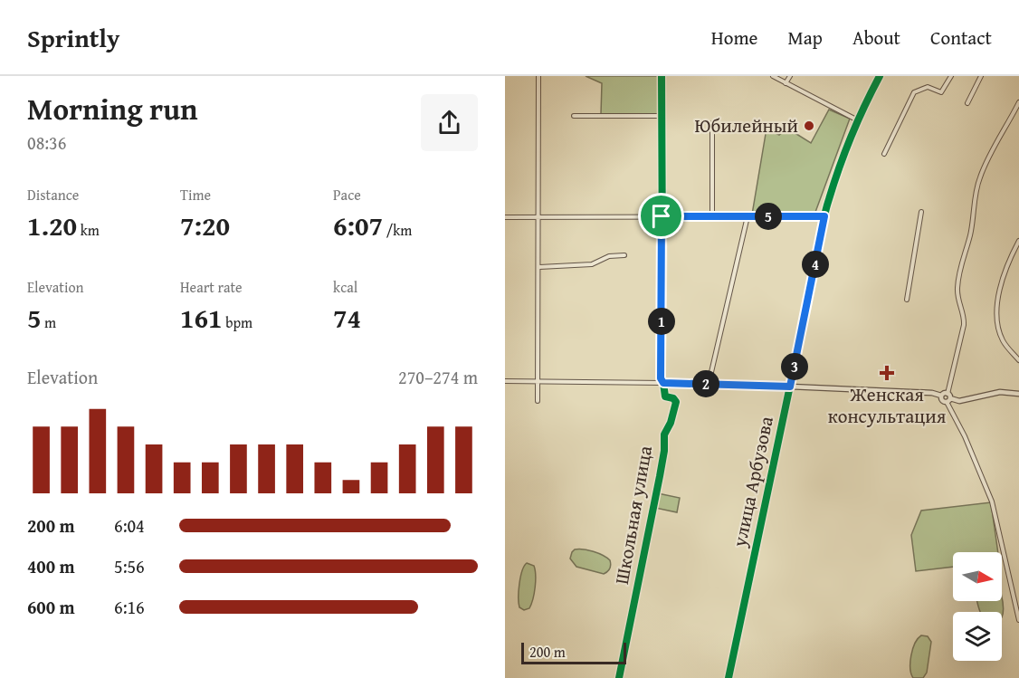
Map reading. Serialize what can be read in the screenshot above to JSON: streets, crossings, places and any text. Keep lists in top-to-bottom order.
{
  "streets": {
    "street": ["улица Арбузова", "Школьная улица"]
  },
  "places": {
    "other": ["Юбилейный"],
    "health": ["Женская консультация"]
  },
  "scale_bar": "200 m",
  "north": "right",
  "page": {
    "header": "Sprintly",
    "nav": [
      "Home",
      "Map",
      "About",
      "Contact"
    ],
    "heading": ["Morning run", "08:36"],
    "stats": [
      ["Distance", "1.20 km"],
      ["Time", "7:20"],
      ["Pace", "6:07 /km"],
      ["Elevation", "5 m"],
      ["Heart rate", "161 bpm"],
      ["kcal", "74"]
    ],
    "pins": [
      "5",
      "4",
      "1",
      "3",
      "2"
    ],
    "chart": ["Elevation", "270–274 m"],
    "list": [
      {
        "name": "200 m",
        "note": "6:04"
      },
      {
        "name": "400 m",
        "note": "5:56"
      },
      {
        "name": "600 m",
        "note": "6:16"
      }
    ],
    "scale": "200 m"
  }
}
